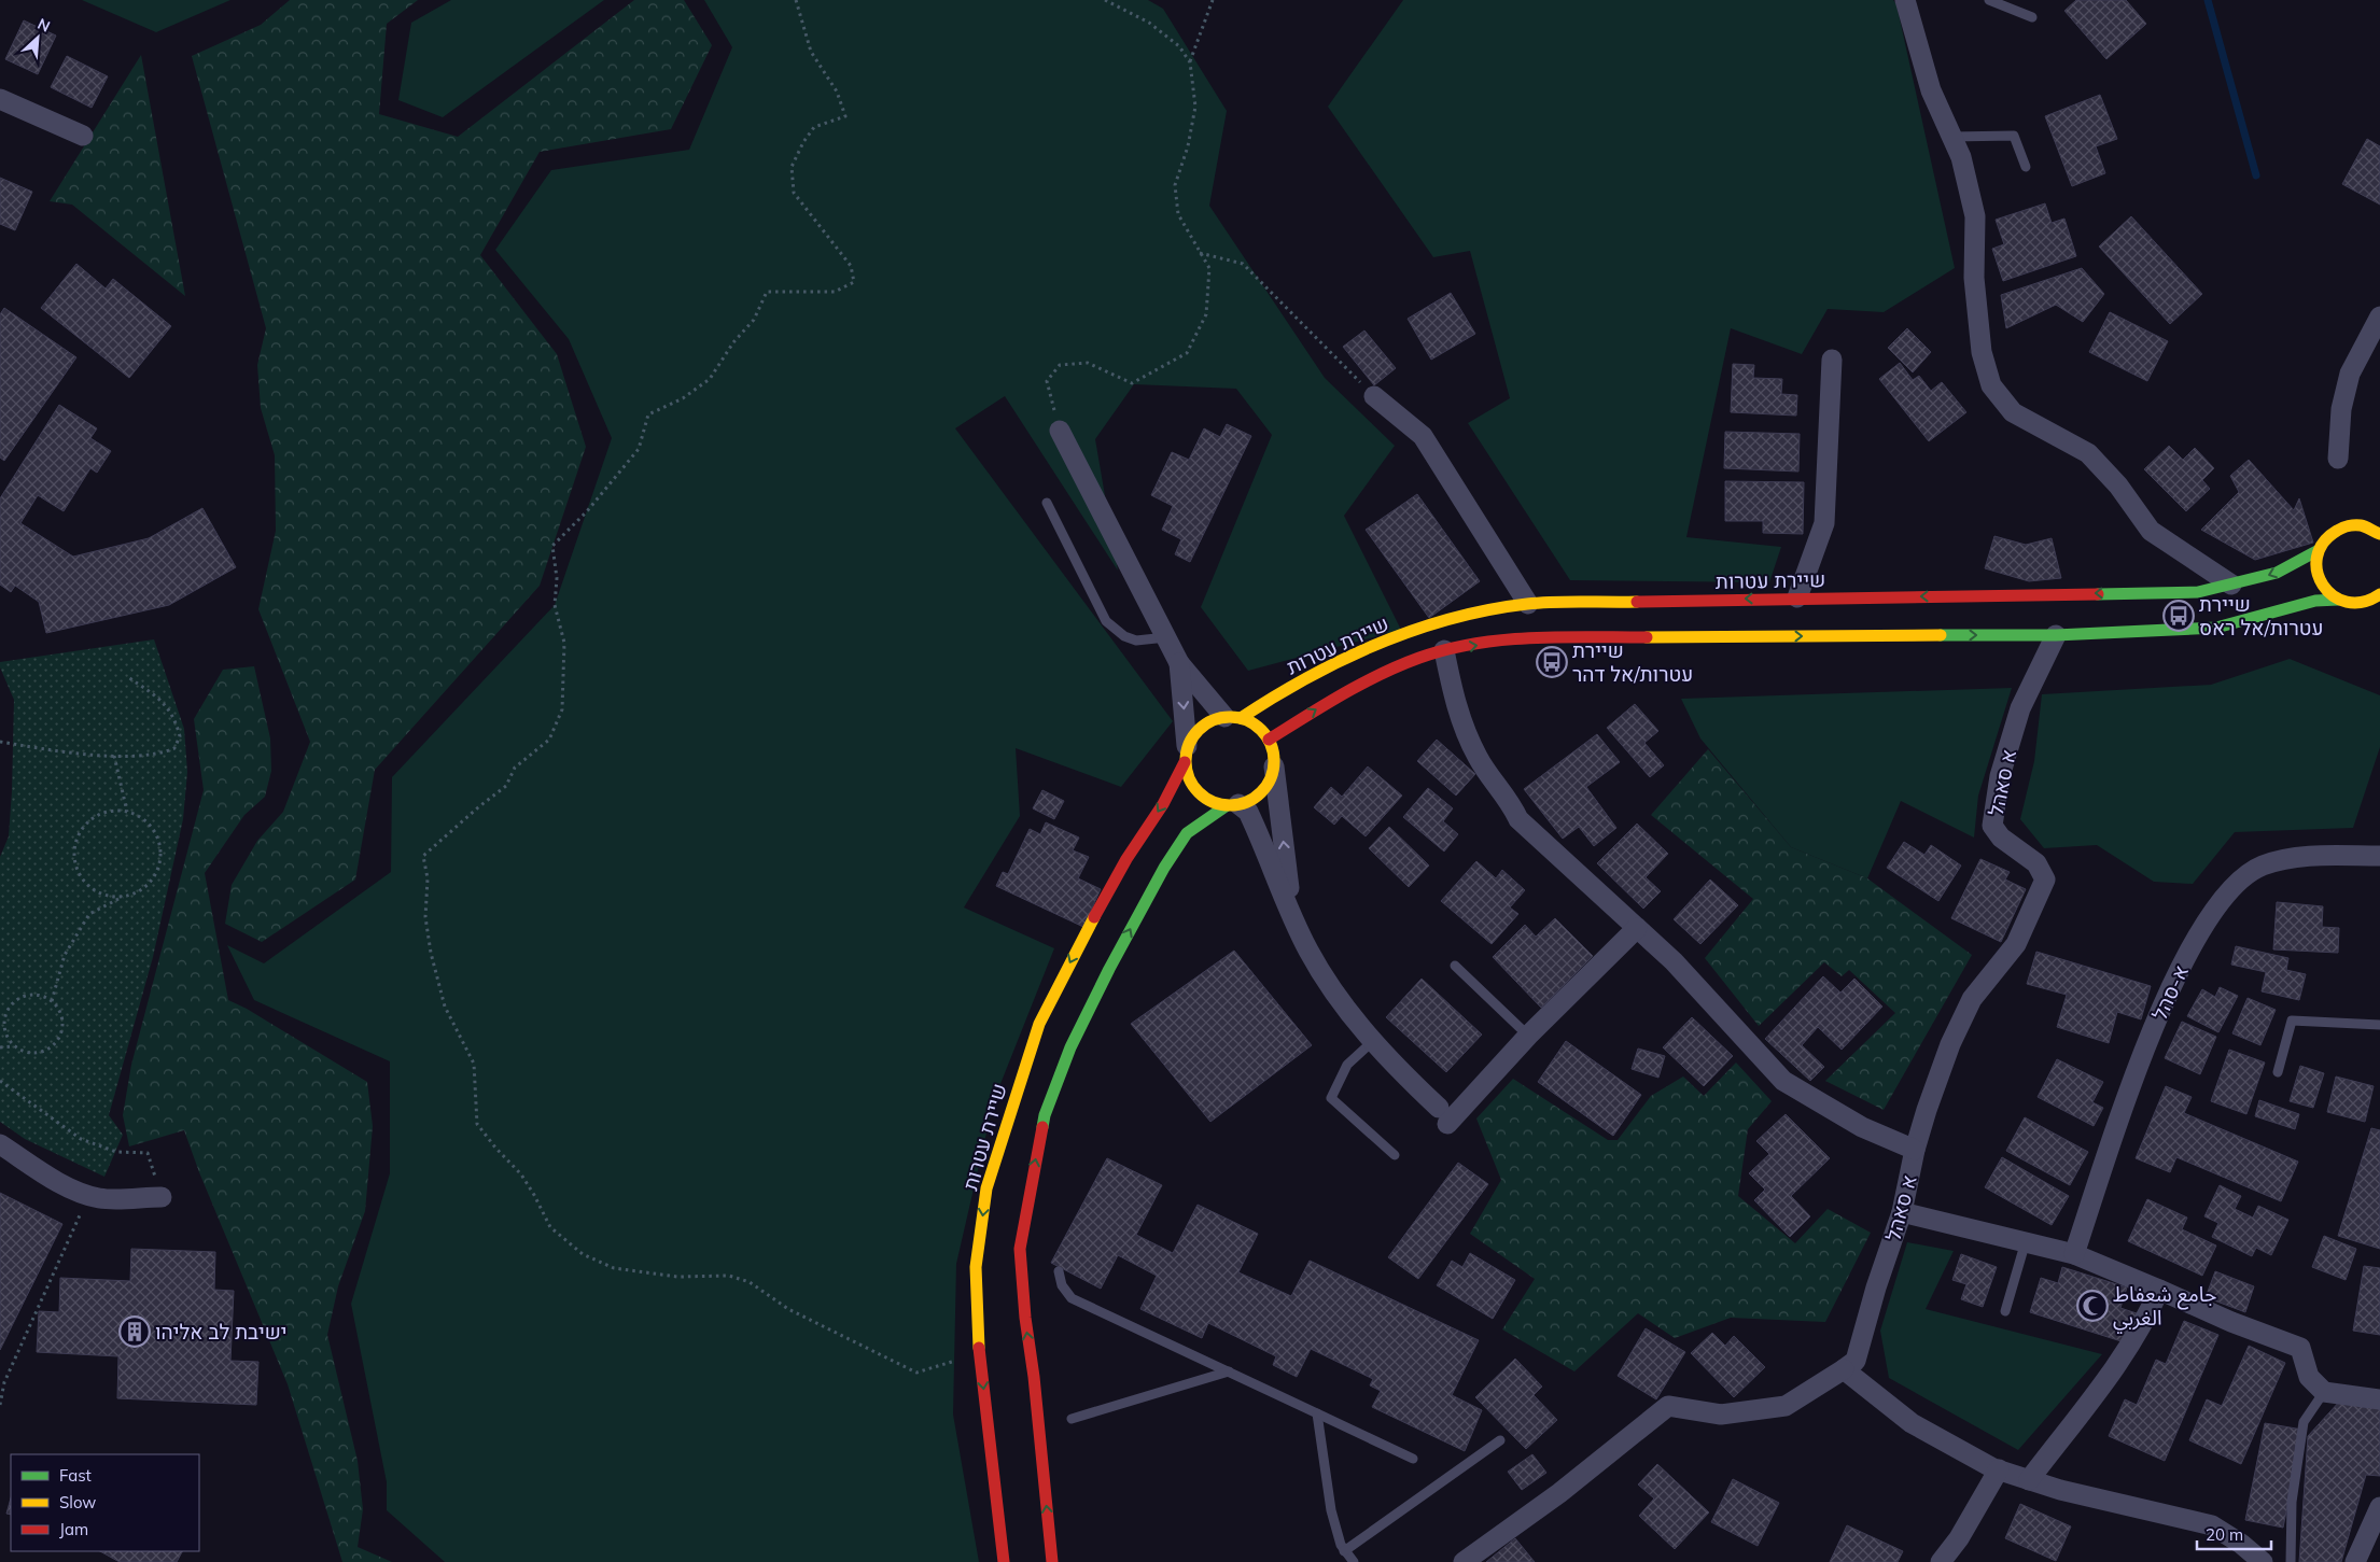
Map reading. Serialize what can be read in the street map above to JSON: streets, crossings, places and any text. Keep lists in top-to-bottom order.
{
  "streets": {
    "main road": ["שיירת עטרות"],
    "street": ["א סאהל", "א-סהל"]
  },
  "places": {
    "bus stop": ["שיירת עטרות/אל ראס", "שיירת עטרות/אל דהר"],
    "mosque": ["جامع شعفاط الغربي"],
    "building": ["ישיבת לב אליהו"]
  },
  "legend": ["Fast", "Slow", "Jam"],
  "scale_bar": "20 m",
  "north": "top right"
}
